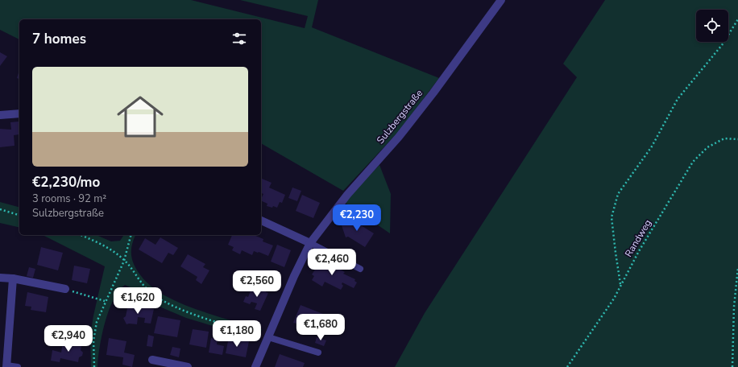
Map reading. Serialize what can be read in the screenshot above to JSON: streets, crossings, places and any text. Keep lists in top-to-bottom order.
{
  "streets": {
    "street": ["Sulzbergstraße"],
    "path": ["Randweg"]
  },
  "page": {
    "heading": "7 homes",
    "list": [
      {
        "name": "€2,230/mo",
        "note": "3 rooms · 92 m² · Sulzbergstraße"
      }
    ],
    "price": [
      "€2,230",
      "€2,460",
      "€2,560",
      "€1,620",
      "€1,680",
      "€1,180",
      "€2,940"
    ]
  }
}
